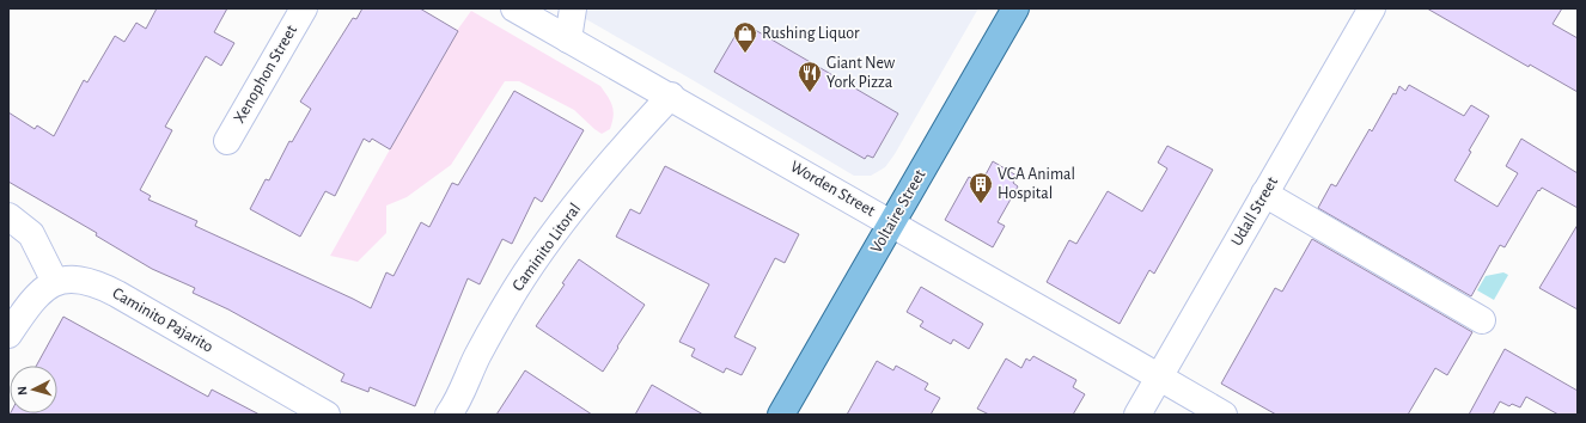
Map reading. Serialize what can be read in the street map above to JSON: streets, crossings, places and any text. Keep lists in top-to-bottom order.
{
  "streets": {
    "main road": ["Voltaire Street"],
    "street": [
      "Xenophon Street",
      "Worden Street",
      "Udall Street",
      "Caminito Litoral",
      "Caminito Pajarito"
    ]
  },
  "crossings": [
    ["Worden Street", "Voltaire Street"],
    ["Worden Street", "Udall Street"],
    ["Worden Street", "Caminito Litoral"]
  ],
  "places": {
    "shop": ["Rushing Liquor"],
    "restaurant": ["Giant New York Pizza"],
    "building": ["VCA Animal Hospital"]
  },
  "north": "left"
}
